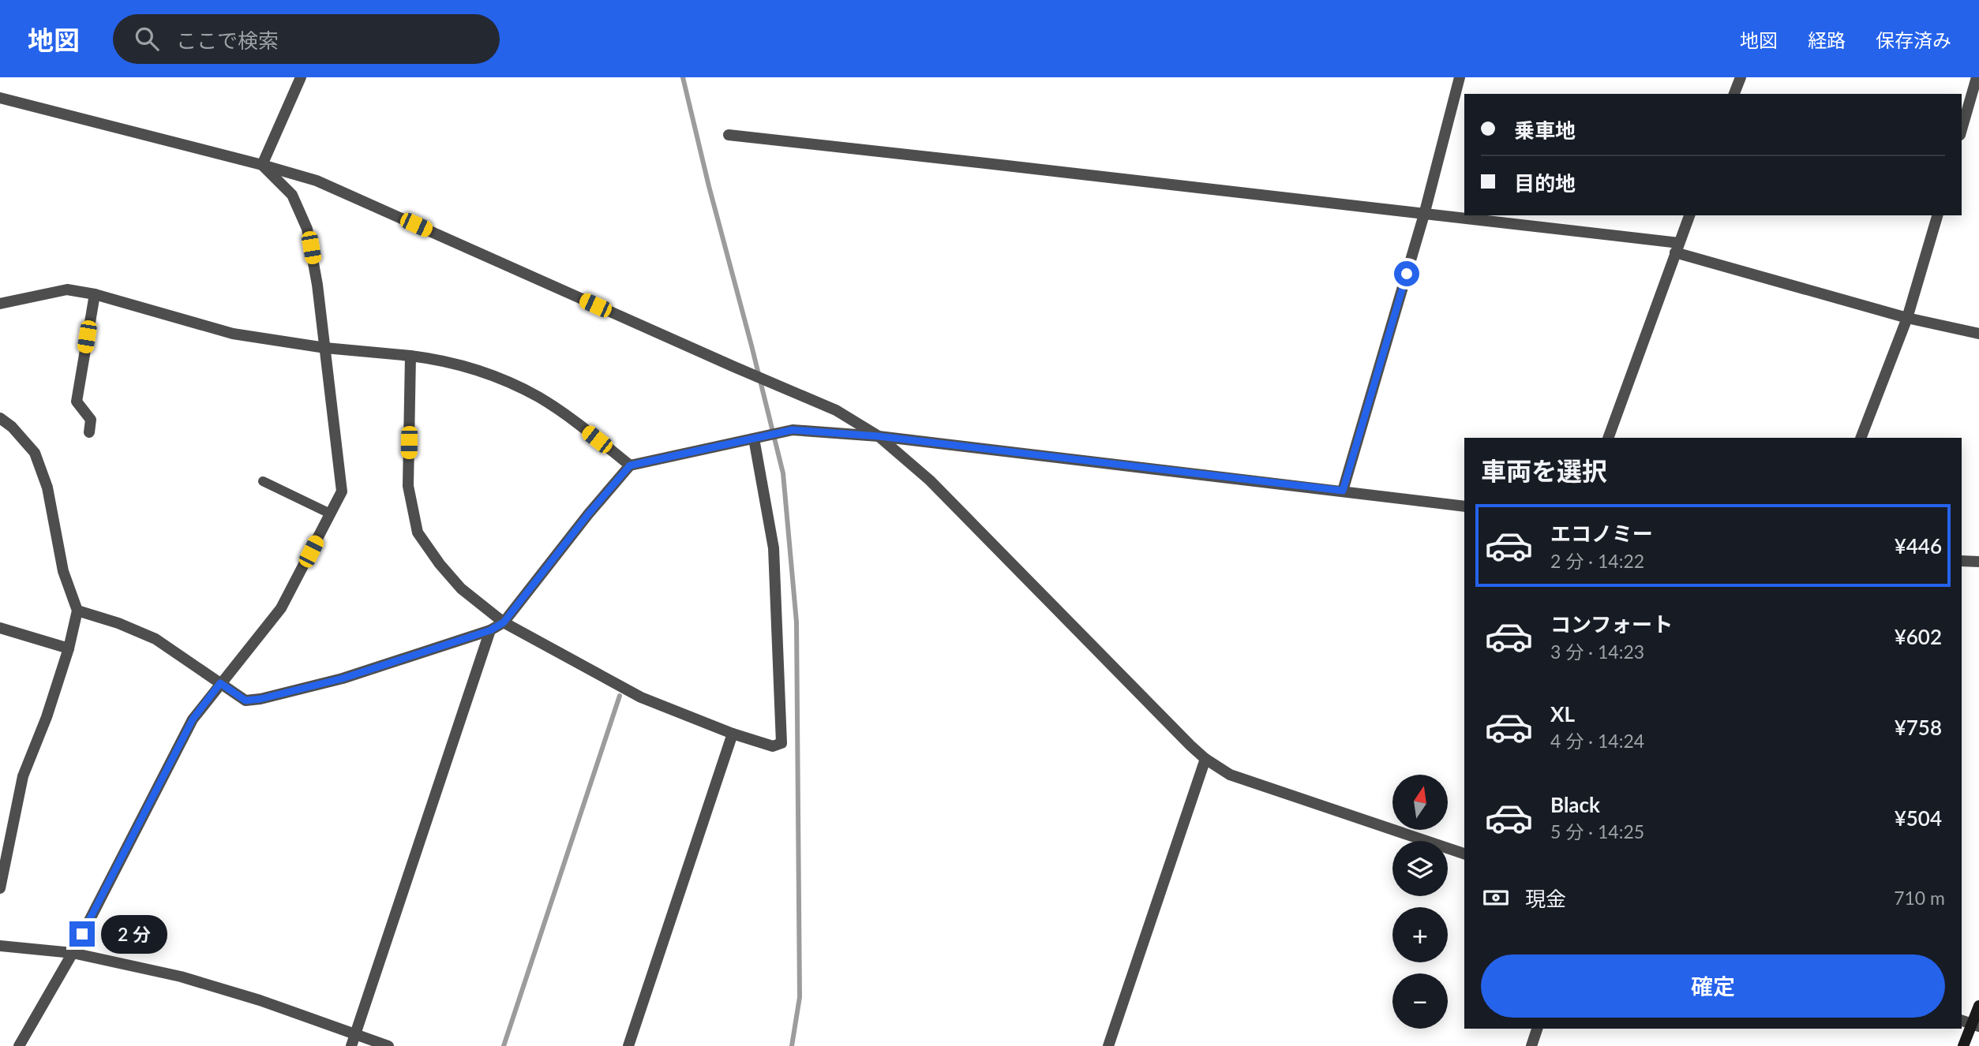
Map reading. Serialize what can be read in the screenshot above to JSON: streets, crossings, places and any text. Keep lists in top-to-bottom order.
{
  "north": "top",
  "page": {
    "header": "地図",
    "search": "ここで検索",
    "nav": ["地図", "経路", "保存済み"],
    "banner": ["乗車地", "目的地"],
    "heading": "車両を選択",
    "list": [
      {
        "name": "エコノミー",
        "note": "2 分 · 14:22",
        "value": "¥446"
      },
      {
        "name": "コンフォート",
        "note": "3 分 · 14:23",
        "value": "¥602"
      },
      {
        "name": "XL",
        "note": "4 分 · 14:24",
        "value": "¥758"
      },
      {
        "name": "Black",
        "note": "5 分 · 14:25",
        "value": "¥504"
      }
    ],
    "map_buttons": ["+", "−"],
    "pay": ["現金", "710 m"],
    "bubble": "2 分",
    "buttons": "確定"
  }
}
